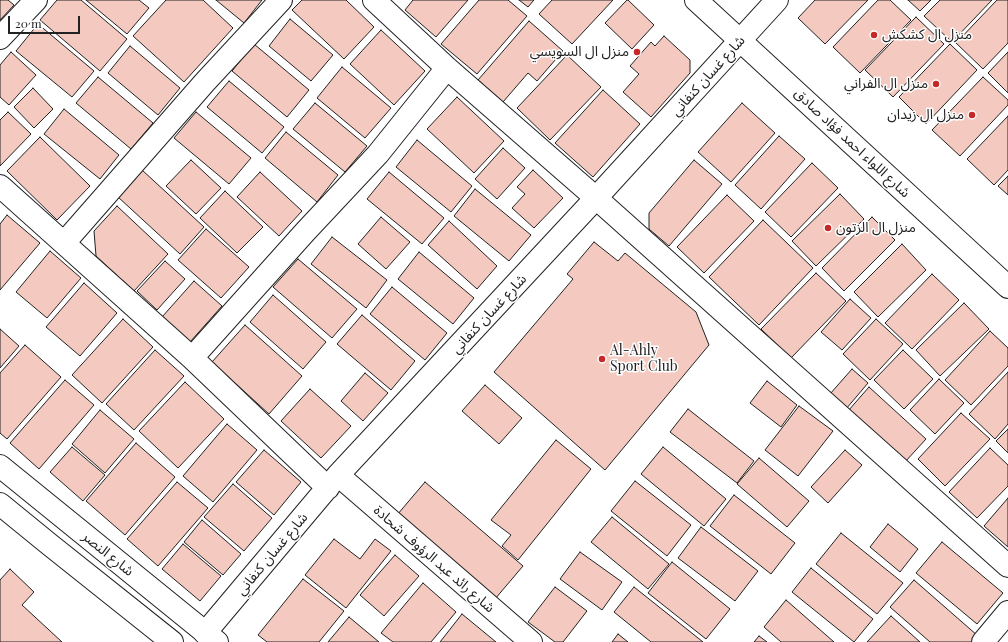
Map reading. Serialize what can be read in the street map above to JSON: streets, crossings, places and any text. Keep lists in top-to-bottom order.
{
  "streets": {
    "street": [
      "شارع غسان كنفاني",
      "شارع اللواء احمد فؤاد صادق",
      "شارع النصر",
      "شارع رائد عبد الرؤوف شحادة"
    ]
  },
  "crossings": [
    ["شارع غسان كنفاني", "شارع اللواء احمد فؤاد صادق"],
    ["شارع غسان كنفاني", "شارع النصر"],
    ["شارع غسان كنفاني", "شارع رائد عبد الرؤوف شحادة"]
  ],
  "places": [
    "منزل ال كشكش",
    "منزل ال السويسي",
    "منزل ال الفراني",
    "منزل ال زيدان",
    "منزل ال الزتون",
    "Al-Ahly Sport Club"
  ],
  "scale_bar": "20 m"
}
